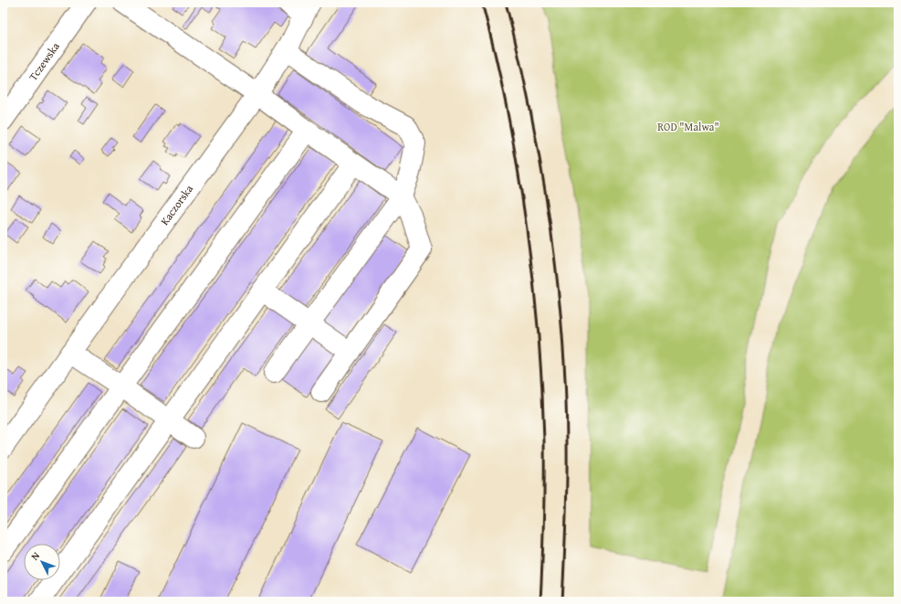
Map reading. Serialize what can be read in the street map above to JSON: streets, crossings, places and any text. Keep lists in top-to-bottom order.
{
  "streets": {
    "street": ["Tczewska", "Kaczorska"]
  },
  "parks": ["ROD \"Malwa\""],
  "north": "top left"
}
